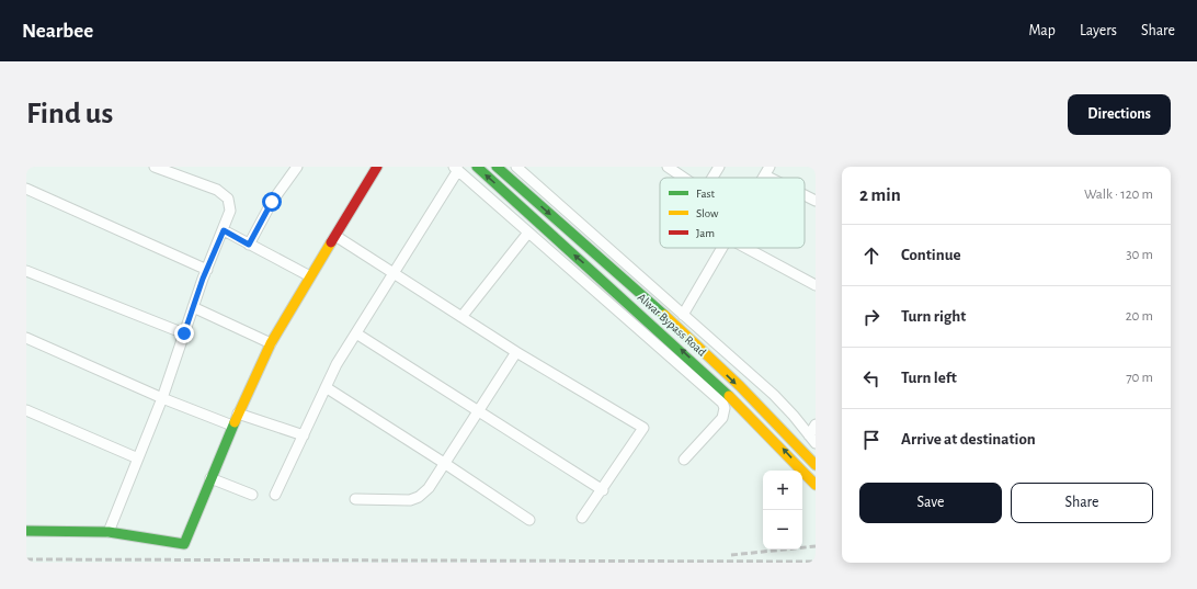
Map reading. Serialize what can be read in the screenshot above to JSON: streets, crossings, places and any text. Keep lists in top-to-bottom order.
{
  "streets": {
    "main road": ["Alwar Bypass Road"]
  },
  "legend": ["Fast", "Slow", "Jam"],
  "page": {
    "header": "Nearbee",
    "nav": ["Map", "Layers", "Share"],
    "buttons": [
      "Directions",
      ["Save", "Share"]
    ],
    "title": "Find us",
    "heading": ["2 min", "Walk · 120 m"],
    "list": [
      ["Continue", "30 m"],
      ["Turn right", "20 m"],
      ["Turn left", "70 m"],
      "Arrive at destination"
    ],
    "map_buttons": ["+", "−"]
  }
}
